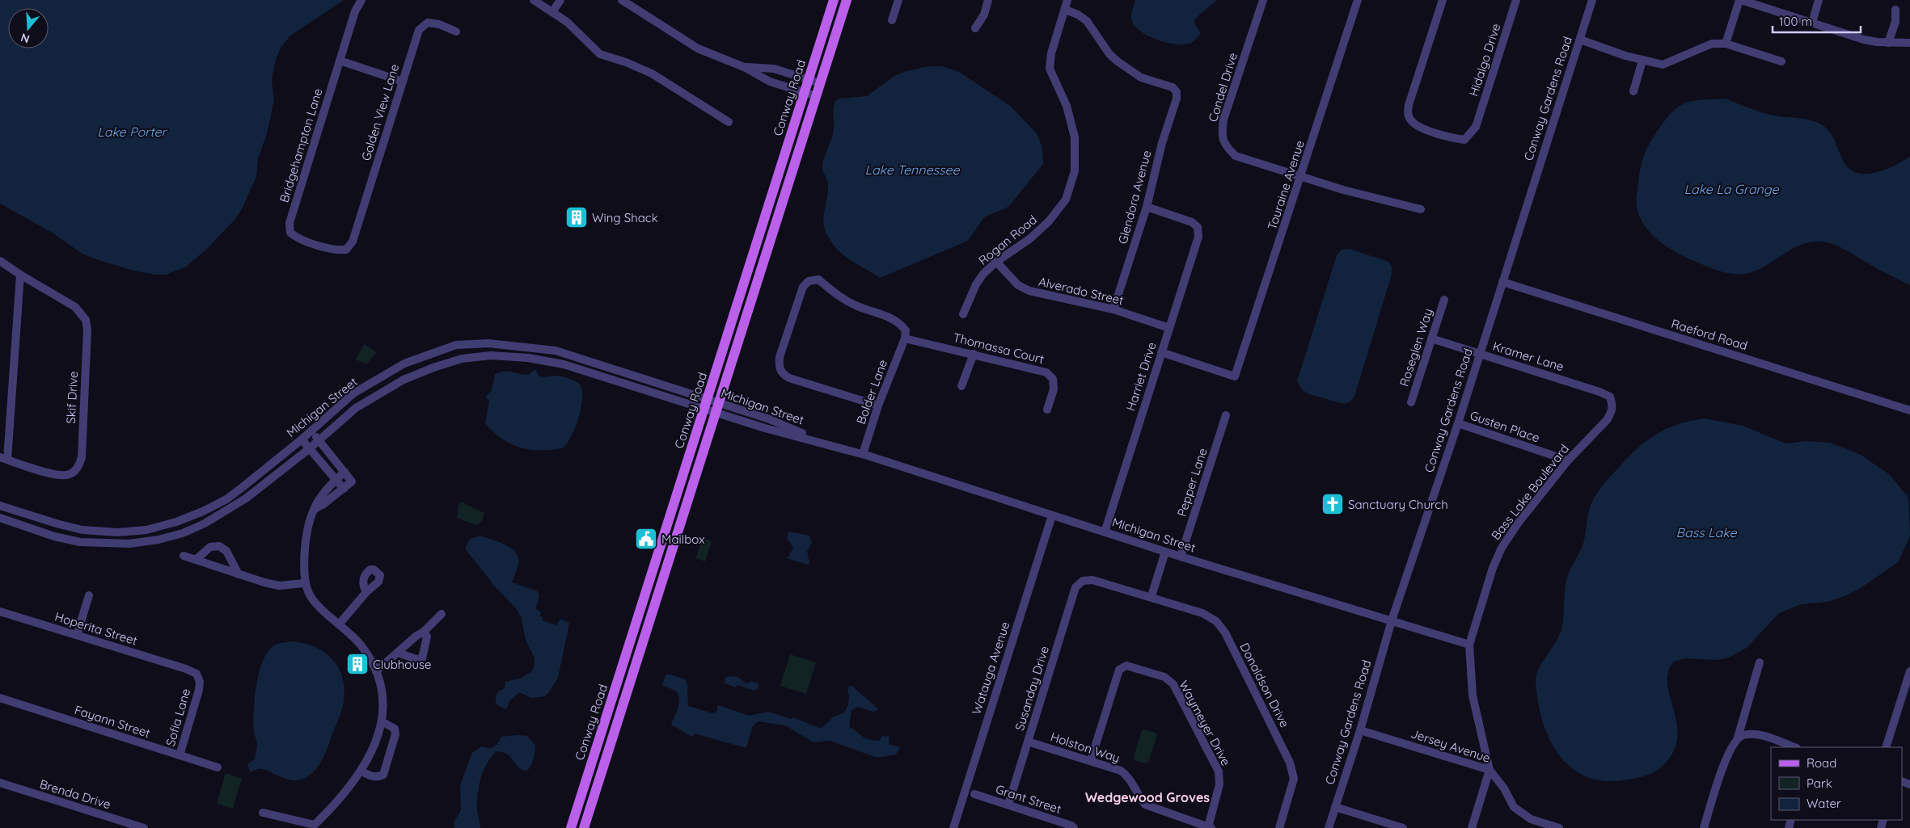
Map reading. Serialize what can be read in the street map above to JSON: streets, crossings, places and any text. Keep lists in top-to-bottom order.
{
  "streets": {
    "main road": ["Conway Road"],
    "street": [
      "Hidalgo Drive",
      "Condel Drive",
      "Conway Gardens Road",
      "Golden View Lane",
      "Bridgehampton Lane",
      "Touraine Avenue",
      "Glendora Avenue",
      "Rogan Road",
      "Alverado Street",
      "Raeford Road",
      "Roseglen Way",
      "Thomassa Court",
      "Kramer Lane",
      "Harriet Drive",
      "Bolder Lane",
      "Skif Drive",
      "Michigan Street",
      "Gusten Place",
      "Pepper Lane",
      "Bass Lake Boulevard",
      "Hoperita Street",
      "Watauga Avenue",
      "Donaldson Drive",
      "Susanday Drive",
      "Sofia Lane",
      "Fayann Street",
      "Waymeyer Drive",
      "Jersey Avenue",
      "Holston Way",
      "Brenda Drive",
      "Grant Street"
    ]
  },
  "crossings": [
    ["Condel Drive", "Touraine Avenue"],
    ["Conway Road", "Michigan Street"],
    ["Conway Gardens Road", "Raeford Road"],
    ["Conway Gardens Road", "Kramer Lane"],
    ["Conway Gardens Road", "Michigan Street"],
    ["Conway Gardens Road", "Gusten Place"],
    ["Conway Gardens Road", "Jersey Avenue"],
    ["Golden View Lane", "Bridgehampton Lane"],
    ["Touraine Avenue", "Harriet Drive"],
    ["Glendora Avenue", "Rogan Road"],
    ["Glendora Avenue", "Alverado Street"],
    ["Glendora Avenue", "Harriet Drive"],
    ["Rogan Road", "Alverado Street"],
    ["Alverado Street", "Harriet Drive"],
    ["Roseglen Way", "Kramer Lane"],
    ["Thomassa Court", "Bolder Lane"],
    ["Kramer Lane", "Bass Lake Boulevard"],
    ["Harriet Drive", "Michigan Street"],
    ["Bolder Lane", "Michigan Street"],
    ["Michigan Street", "Pepper Lane"],
    ["Michigan Street", "Bass Lake Boulevard"],
    ["Michigan Street", "Watauga Avenue"],
    ["Gusten Place", "Bass Lake Boulevard"],
    ["Bass Lake Boulevard", "Jersey Avenue"],
    ["Hoperita Street", "Sofia Lane"],
    ["Donaldson Drive", "Susanday Drive"],
    ["Susanday Drive", "Holston Way"],
    ["Susanday Drive", "Grant Street"],
    ["Sofia Lane", "Fayann Street"],
    ["Waymeyer Drive", "Holston Way"]
  ],
  "districts": ["Wedgewood Groves"],
  "water": [
    "Lake Porter",
    "Lake Tennessee",
    "Lake La Grange",
    "Bass Lake"
  ],
  "places": {
    "building": ["Wing Shack", "Clubhouse"],
    "church": ["Sanctuary Church"],
    "public building": ["Mailbox"]
  },
  "legend": ["Road", "Park", "Water"],
  "scale_bar": "100 m",
  "north": "bottom"
}
